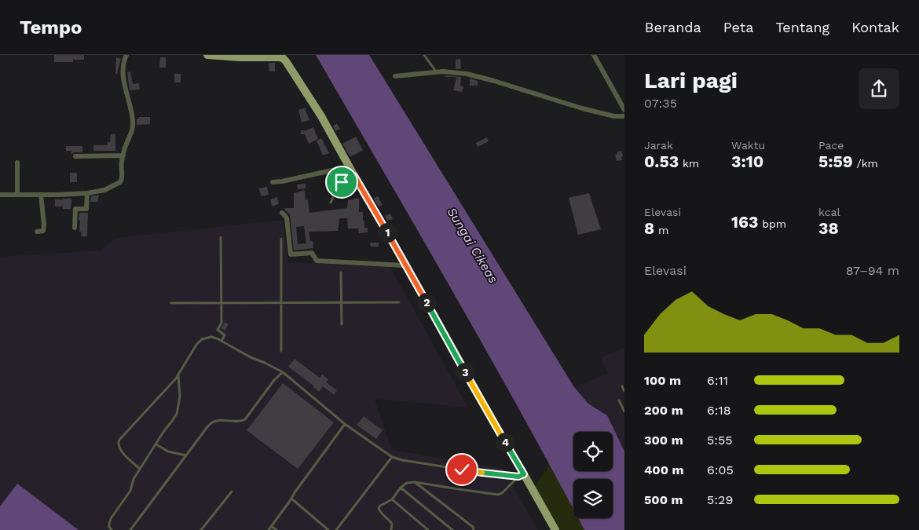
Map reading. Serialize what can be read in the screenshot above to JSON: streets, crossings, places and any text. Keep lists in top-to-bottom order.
{
  "water": ["Sungai Cikeas"],
  "page": {
    "header": "Tempo",
    "nav": [
      "Beranda",
      "Peta",
      "Tentang",
      "Kontak"
    ],
    "heading": ["Lari pagi", "07:35"],
    "stats": [
      ["Jarak", "0.53 km"],
      ["Waktu", "3:10"],
      ["Pace", "5:59 /km"],
      ["Elevasi", "8 m"],
      ["163 bpm"],
      ["kcal", "38"]
    ],
    "pins": [
      "1",
      "2",
      "3",
      "4"
    ],
    "chart": ["Elevasi", "87–94 m"],
    "list": [
      {
        "name": "100 m",
        "note": "6:11"
      },
      {
        "name": "200 m",
        "note": "6:18"
      },
      {
        "name": "300 m",
        "note": "5:55"
      },
      {
        "name": "400 m",
        "note": "6:05"
      },
      {
        "name": "500 m",
        "note": "5:29"
      }
    ]
  }
}
